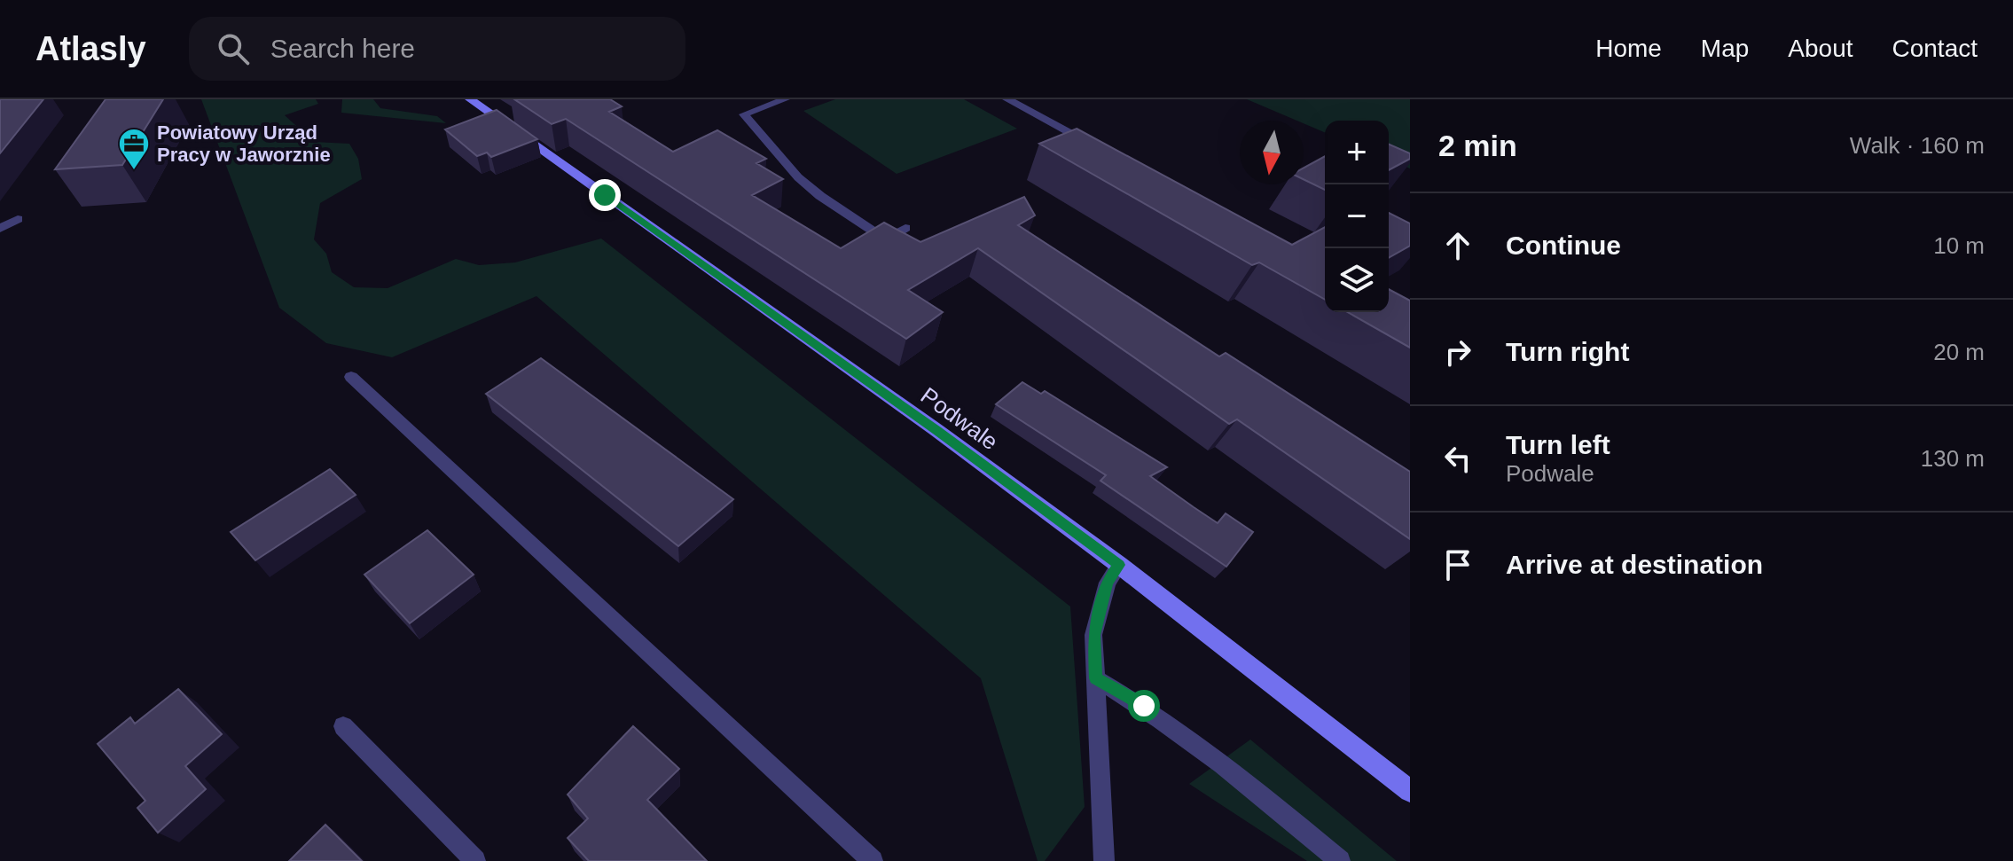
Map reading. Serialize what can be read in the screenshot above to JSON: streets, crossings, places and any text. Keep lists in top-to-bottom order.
{
  "streets": {
    "street": ["Podwale"]
  },
  "places": {
    "office": ["Powiatowy Urząd Pracy w Jaworznie"]
  },
  "north": "bottom",
  "page": {
    "header": "Atlasly",
    "search": "Search here",
    "nav": [
      "Home",
      "Map",
      "About",
      "Contact"
    ],
    "heading": ["2 min", "Walk · 160 m"],
    "map_buttons": ["+", "−"],
    "list": [
      ["Continue", "10 m"],
      ["Turn right", "20 m"],
      ["Turn left", "Podwale", "130 m"],
      "Arrive at destination"
    ]
  }
}
